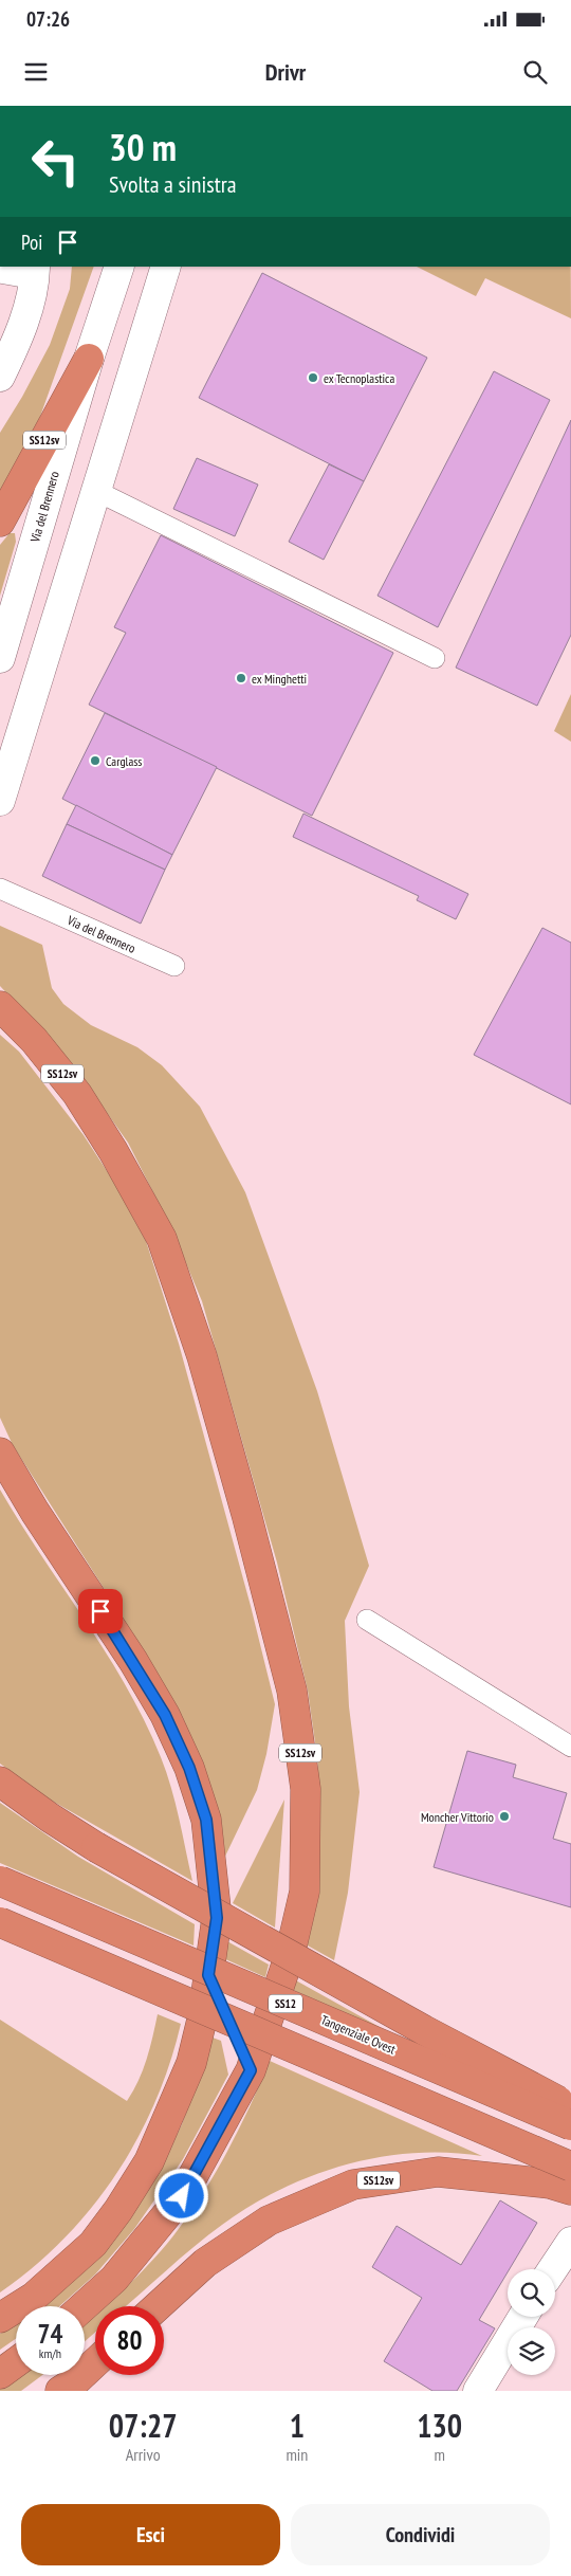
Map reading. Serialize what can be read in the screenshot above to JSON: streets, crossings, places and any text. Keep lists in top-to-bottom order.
{
  "streets": {
    "highway": ["SS12sv", "SS12", "Tangenziale Ovest"],
    "main road": ["Via del Brennero"]
  },
  "crossings": [
    ["SS12sv", "Via del Brennero"]
  ],
  "places": [
    "ex Tecnoplastica",
    "ex Minghetti",
    "Carglass",
    "Moncher Vittorio"
  ],
  "page": {
    "status": "07:26",
    "header": "Drivr",
    "turn": ["30 m", "Svolta a sinistra"],
    "then": "Poi",
    "speed": "74 km/h",
    "limit": "80",
    "eta": [
      "07:27",
      "Arrivo",
      "1",
      "min",
      "130",
      "m"
    ],
    "buttons": ["Esci", "Condividi"]
  }
}
